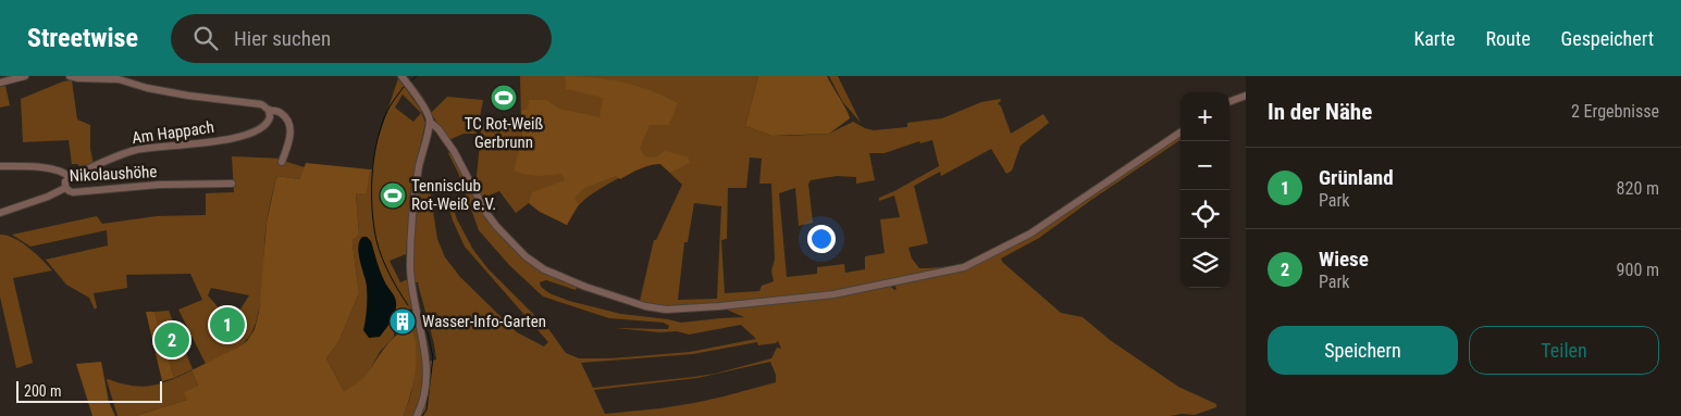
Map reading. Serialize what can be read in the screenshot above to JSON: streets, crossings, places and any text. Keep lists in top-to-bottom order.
{
  "streets": {
    "street": ["Am Happach", "Nikolaushöhe"]
  },
  "places": {
    "sports": ["TC Rot-Weiß Gerbrunn", "Tennisclub Rot-Weiß e.V."],
    "building": ["Wasser-Info-Garten"]
  },
  "scale_bar": "200 m",
  "page": {
    "header": "Streetwise",
    "search": "Hier suchen",
    "nav": ["Karte", "Route", "Gespeichert"],
    "heading": ["In der Nähe", "2 Ergebnisse"],
    "map_buttons": ["+", "−"],
    "list": [
      {
        "mark": "1",
        "name": "Grünland",
        "note": "Park",
        "value": "820 m"
      },
      {
        "mark": "2",
        "name": "Wiese",
        "note": "Park",
        "value": "900 m"
      }
    ],
    "pins": ["1", "2"],
    "buttons": ["Speichern", "Teilen"],
    "scale": "200 m"
  }
}
